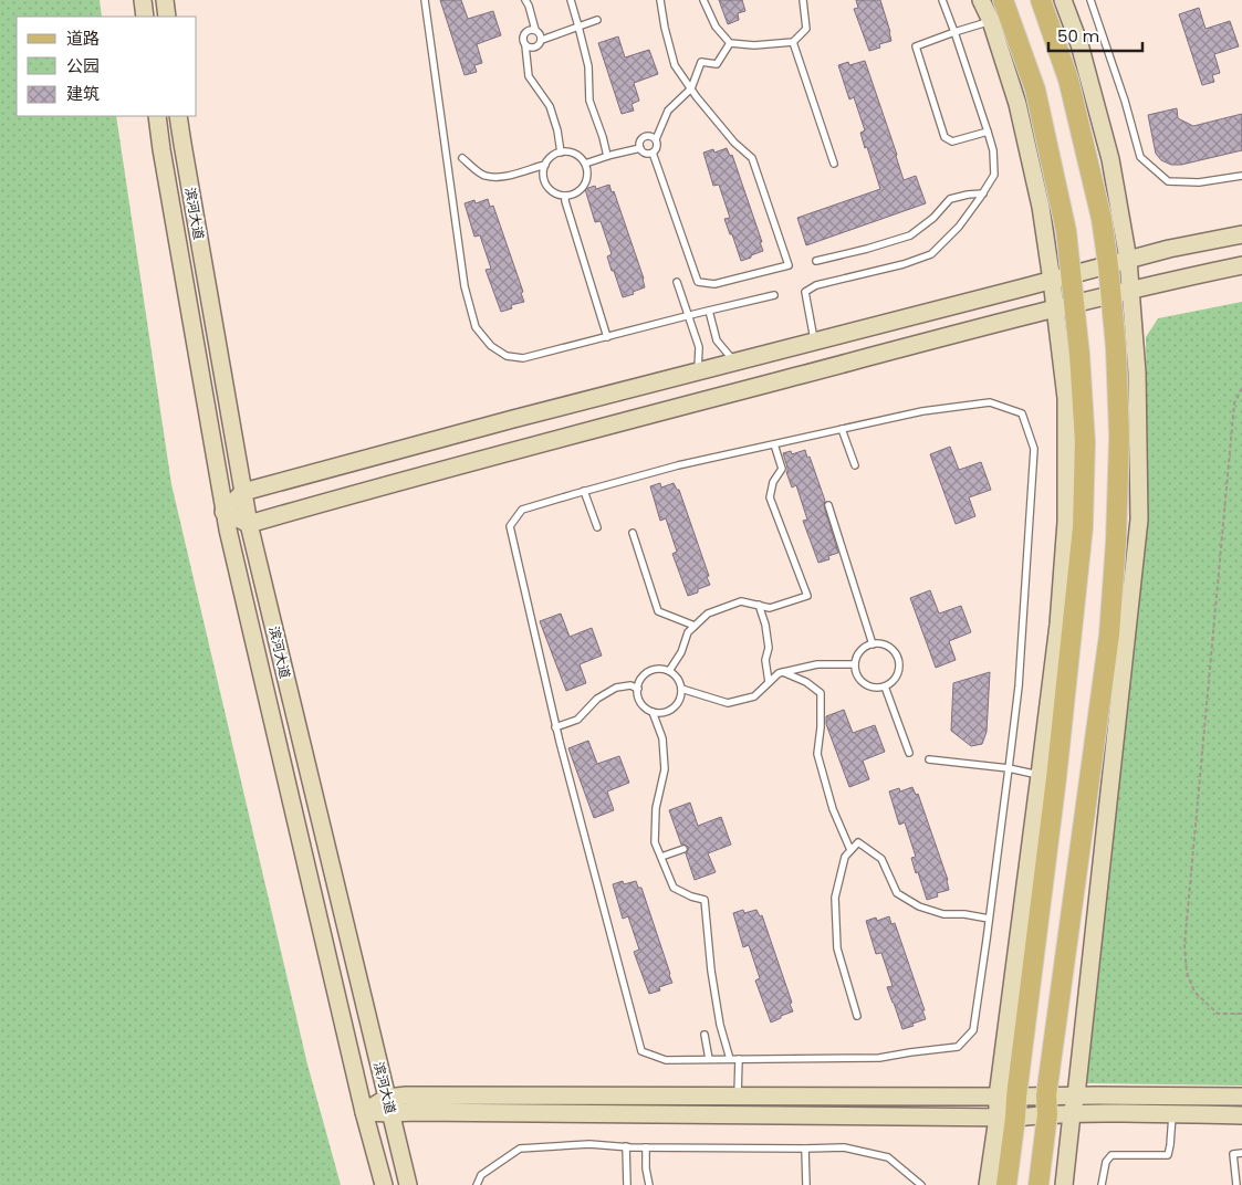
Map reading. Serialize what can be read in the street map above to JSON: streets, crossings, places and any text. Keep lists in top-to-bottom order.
{
  "streets": {
    "street": ["滨河大道"]
  },
  "legend": ["道路", "公园", "建筑"],
  "scale_bar": "50 m"
}
